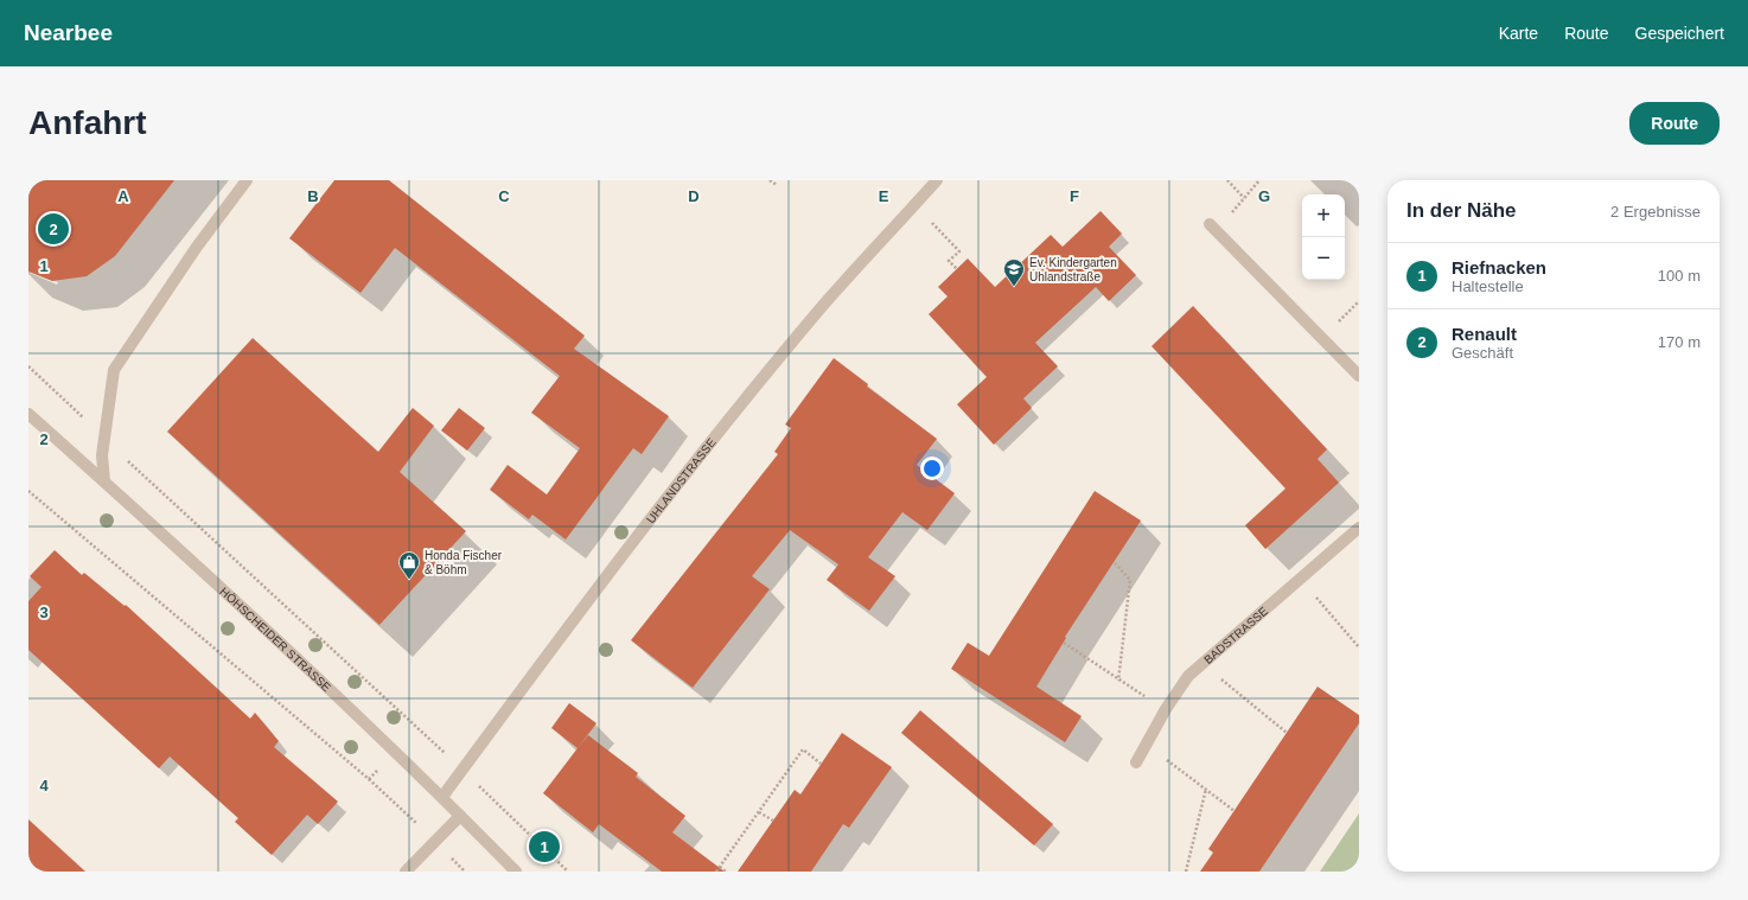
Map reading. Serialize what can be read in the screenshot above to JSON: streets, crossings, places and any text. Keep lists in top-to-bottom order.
{
  "streets": {
    "street": ["UHLANDSTRASSE", "BADSTRASSE", "HÖHSCHEIDER STRASSE"]
  },
  "crossings": [
    ["UHLANDSTRASSE", "HÖHSCHEIDER STRASSE"]
  ],
  "places": {
    "school or university": ["Ev. Kindergarten Uhlandstraße"],
    "shop": ["Honda Fischer & Böhm"]
  },
  "page": {
    "header": "Nearbee",
    "nav": ["Karte", "Route", "Gespeichert"],
    "buttons": "Route",
    "title": "Anfahrt",
    "heading": ["In der Nähe", "2 Ergebnisse"],
    "map_buttons": ["+", "−"],
    "pins": ["2", "1"],
    "list": [
      {
        "mark": "1",
        "name": "Riefnacken",
        "note": "Haltestelle",
        "value": "100 m"
      },
      {
        "mark": "2",
        "name": "Renault",
        "note": "Geschäft",
        "value": "170 m"
      }
    ]
  },
  "grid": {
    "columns": [
      "A",
      "B",
      "C",
      "D",
      "E",
      "F",
      "G"
    ],
    "rows": [
      "1",
      "2",
      "3",
      "4"
    ]
  }
}
